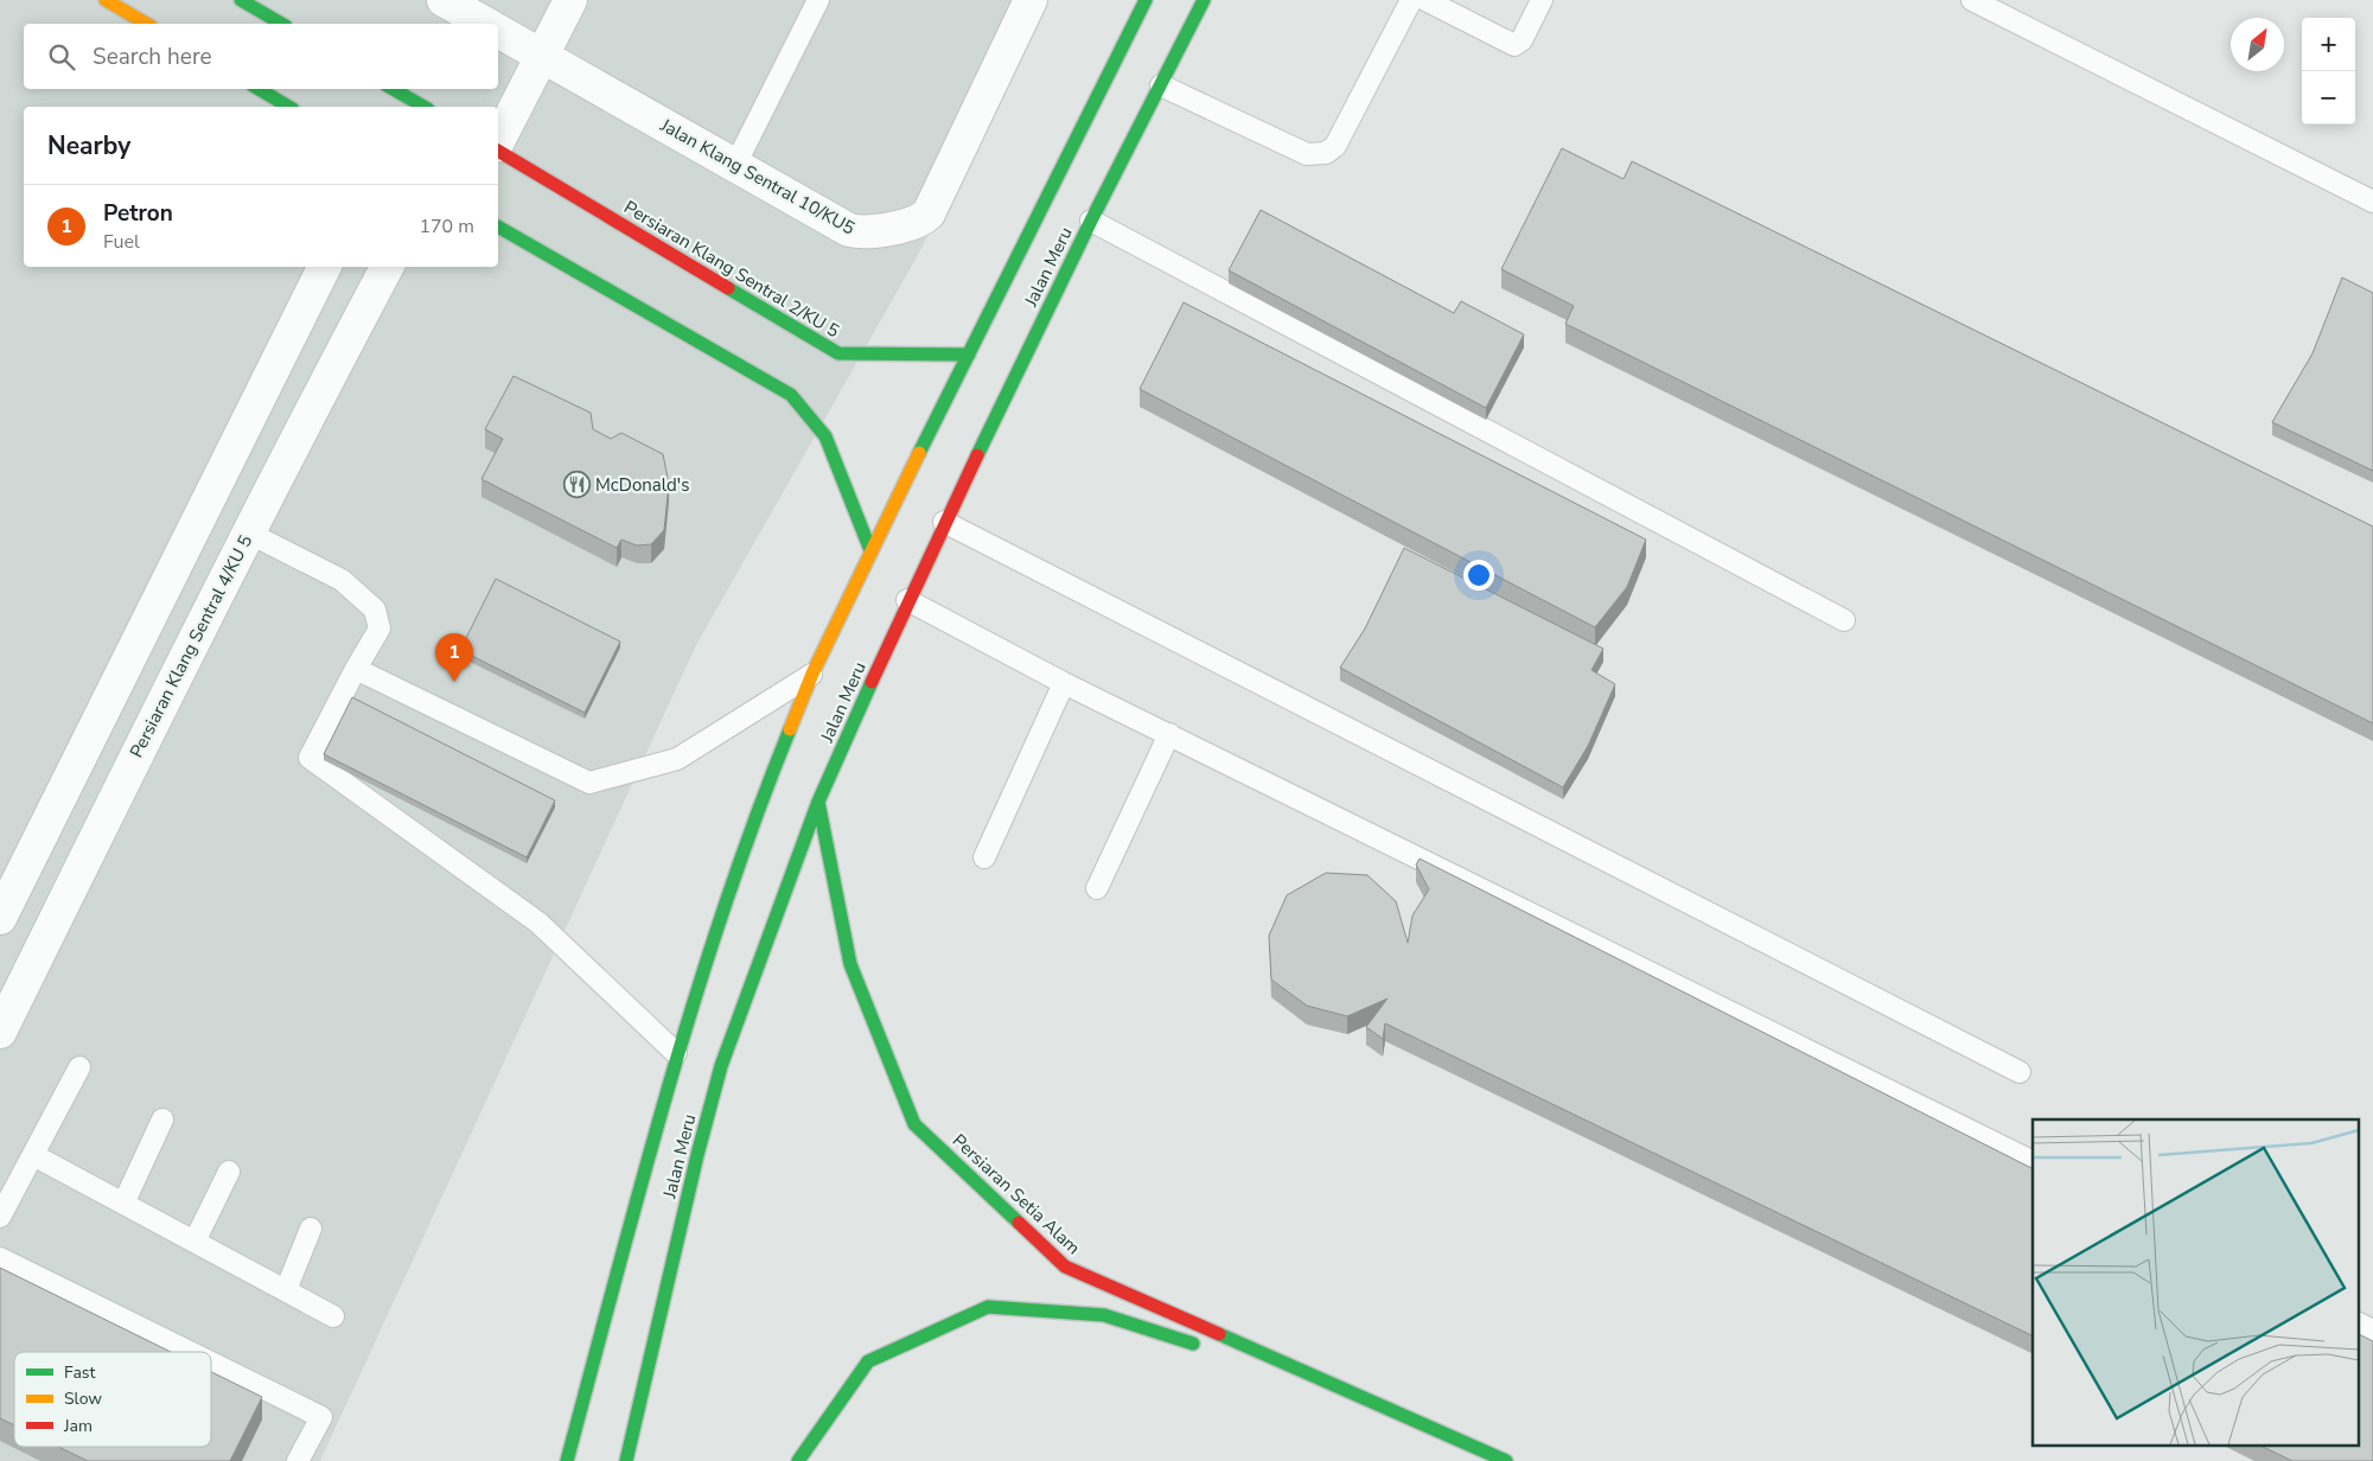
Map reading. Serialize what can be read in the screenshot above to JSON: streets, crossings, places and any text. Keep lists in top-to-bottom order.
{
  "streets": {
    "main road": ["Jalan Meru", "Persiaran Klang Sentral 2/KU 5", "Persiaran Setia Alam"],
    "street": ["Jalan Klang Sentral 10/KU5", "Persiaran Klang Sentral 4/KU 5"]
  },
  "crossings": [
    ["Jalan Meru", "Persiaran Klang Sentral 2/KU 5"],
    ["Jalan Meru", "Persiaran Setia Alam"]
  ],
  "places": {
    "restaurant": ["McDonald's"]
  },
  "legend": ["Fast", "Slow", "Jam"],
  "north": "top right",
  "page": {
    "map_buttons": ["+", "−"],
    "search": "Search here",
    "heading": "Nearby",
    "list": [
      {
        "mark": "1",
        "name": "Petron",
        "note": "Fuel",
        "value": "170 m"
      }
    ],
    "pins": "1"
  }
}
